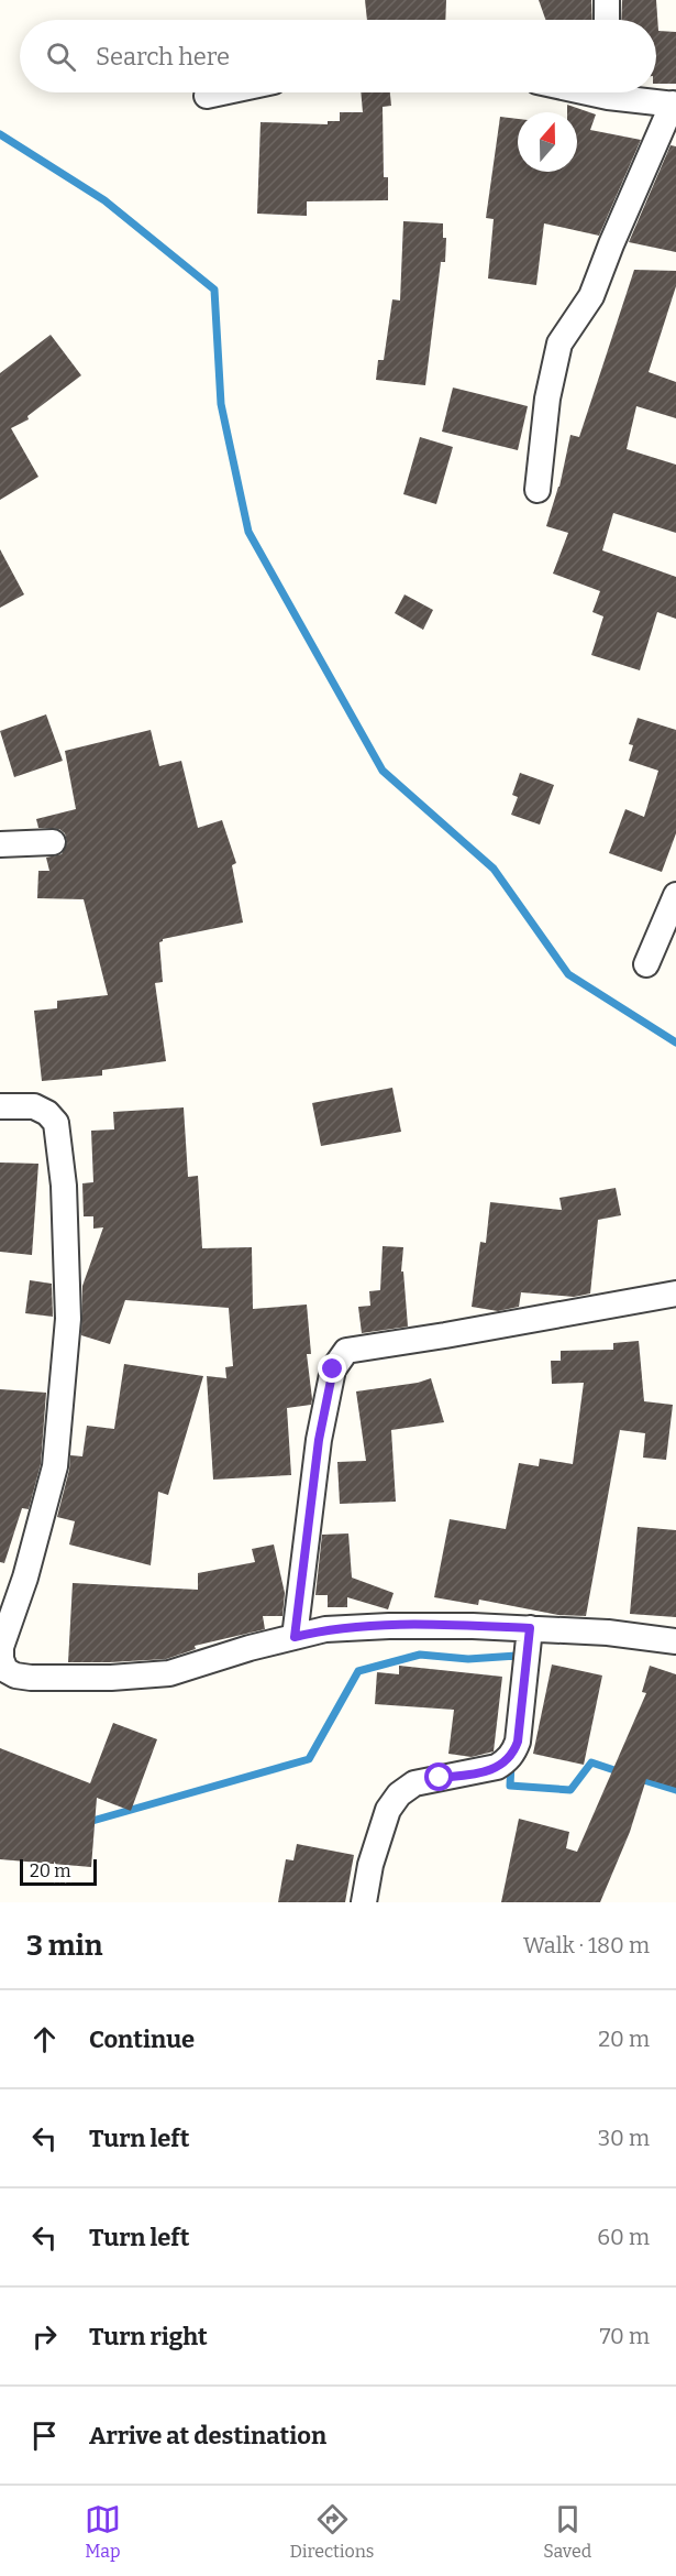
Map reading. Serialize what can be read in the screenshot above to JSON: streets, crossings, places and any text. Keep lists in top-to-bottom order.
{
  "scale_bar": "20 m",
  "north": "top",
  "page": {
    "search": "Search here",
    "scale": "20 m",
    "heading": ["3 min", "Walk · 180 m"],
    "list": [
      ["Continue", "20 m"],
      ["Turn left", "30 m"],
      ["Turn left", "60 m"],
      ["Turn right", "70 m"],
      "Arrive at destination"
    ],
    "nav": ["Map", "Directions", "Saved"]
  }
}
